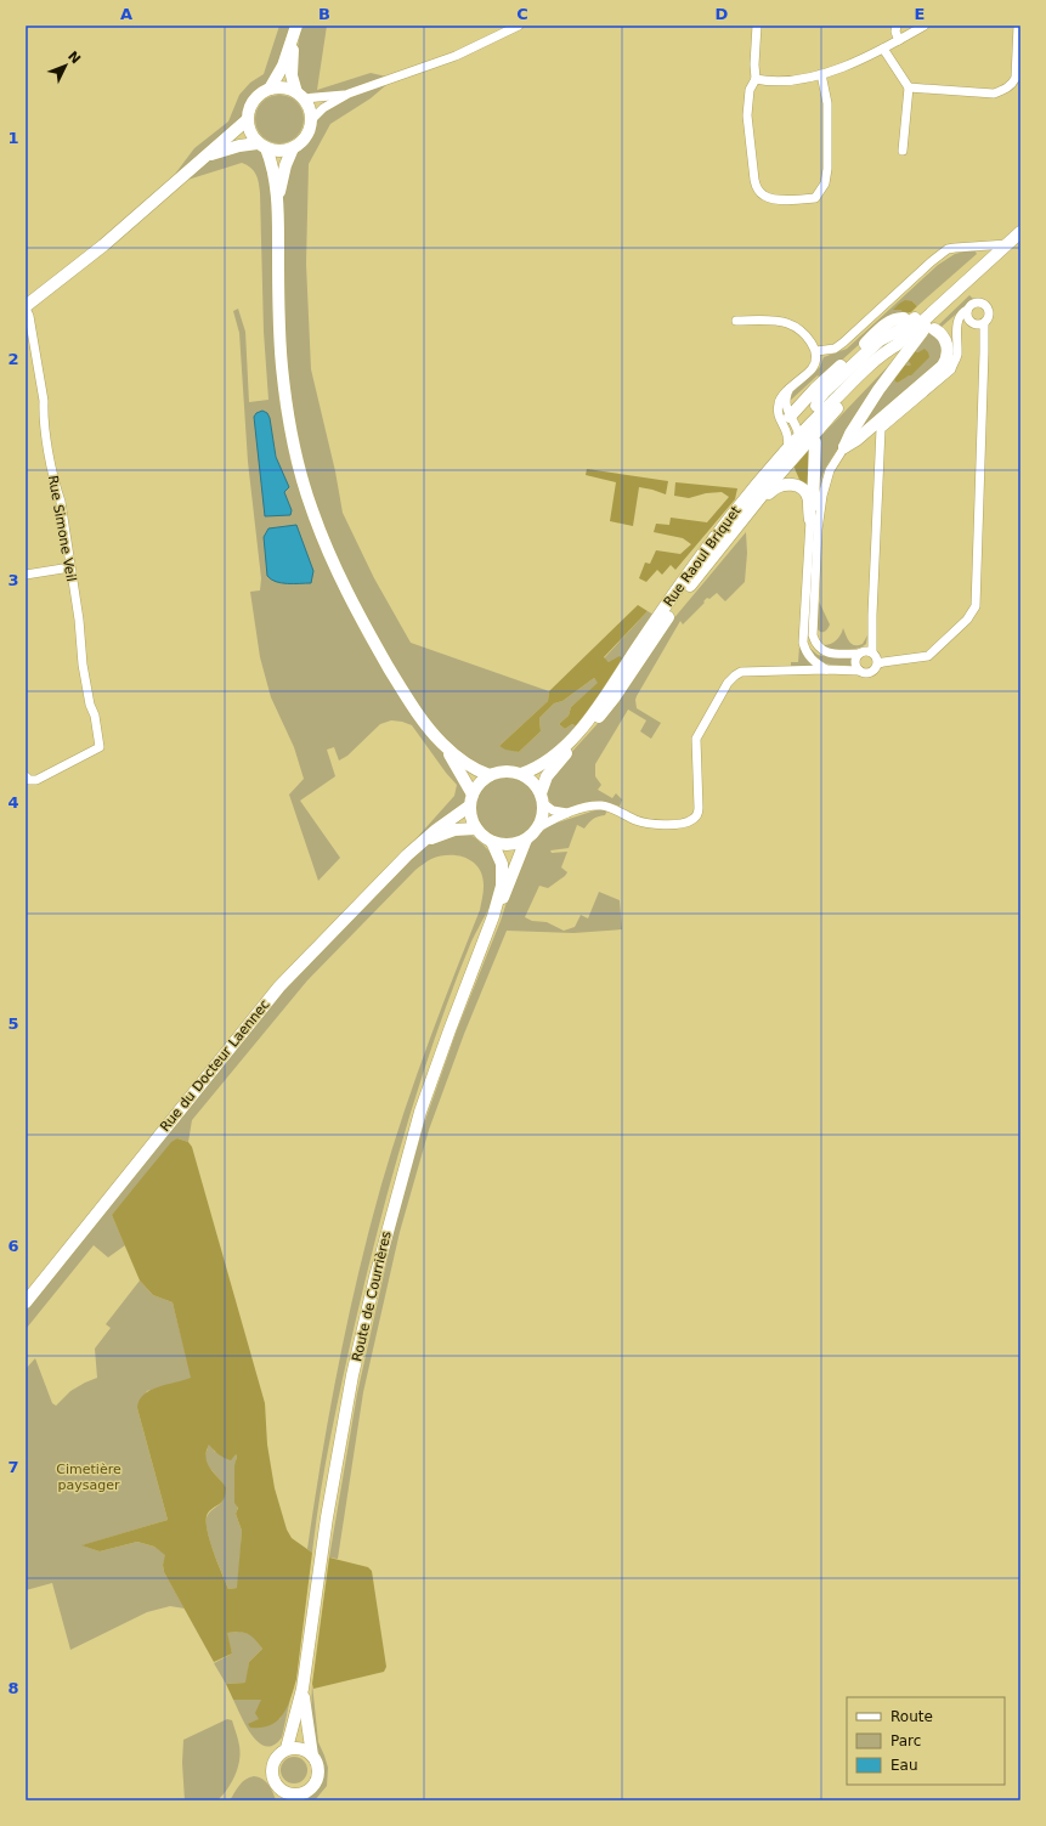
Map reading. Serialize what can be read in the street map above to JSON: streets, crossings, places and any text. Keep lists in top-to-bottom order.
{
  "streets": {
    "street": [
      "Rue Simone Veil",
      "Rue Raoul Briquet",
      "Rue du Docteur Laennec",
      "Route de Courrières"
    ]
  },
  "crossings": [
    ["Rue Raoul Briquet", "Rue du Docteur Laennec"],
    ["Rue Raoul Briquet", "Route de Courrières"],
    ["Rue du Docteur Laennec", "Route de Courrières"]
  ],
  "parks": ["Cimetière paysager"],
  "legend": ["Route", "Parc", "Eau"],
  "north": "top right",
  "grid": {
    "columns": [
      "A",
      "B",
      "C",
      "D",
      "E"
    ],
    "rows": [
      "1",
      "2",
      "3",
      "4",
      "5",
      "6",
      "7",
      "8"
    ]
  }
}
